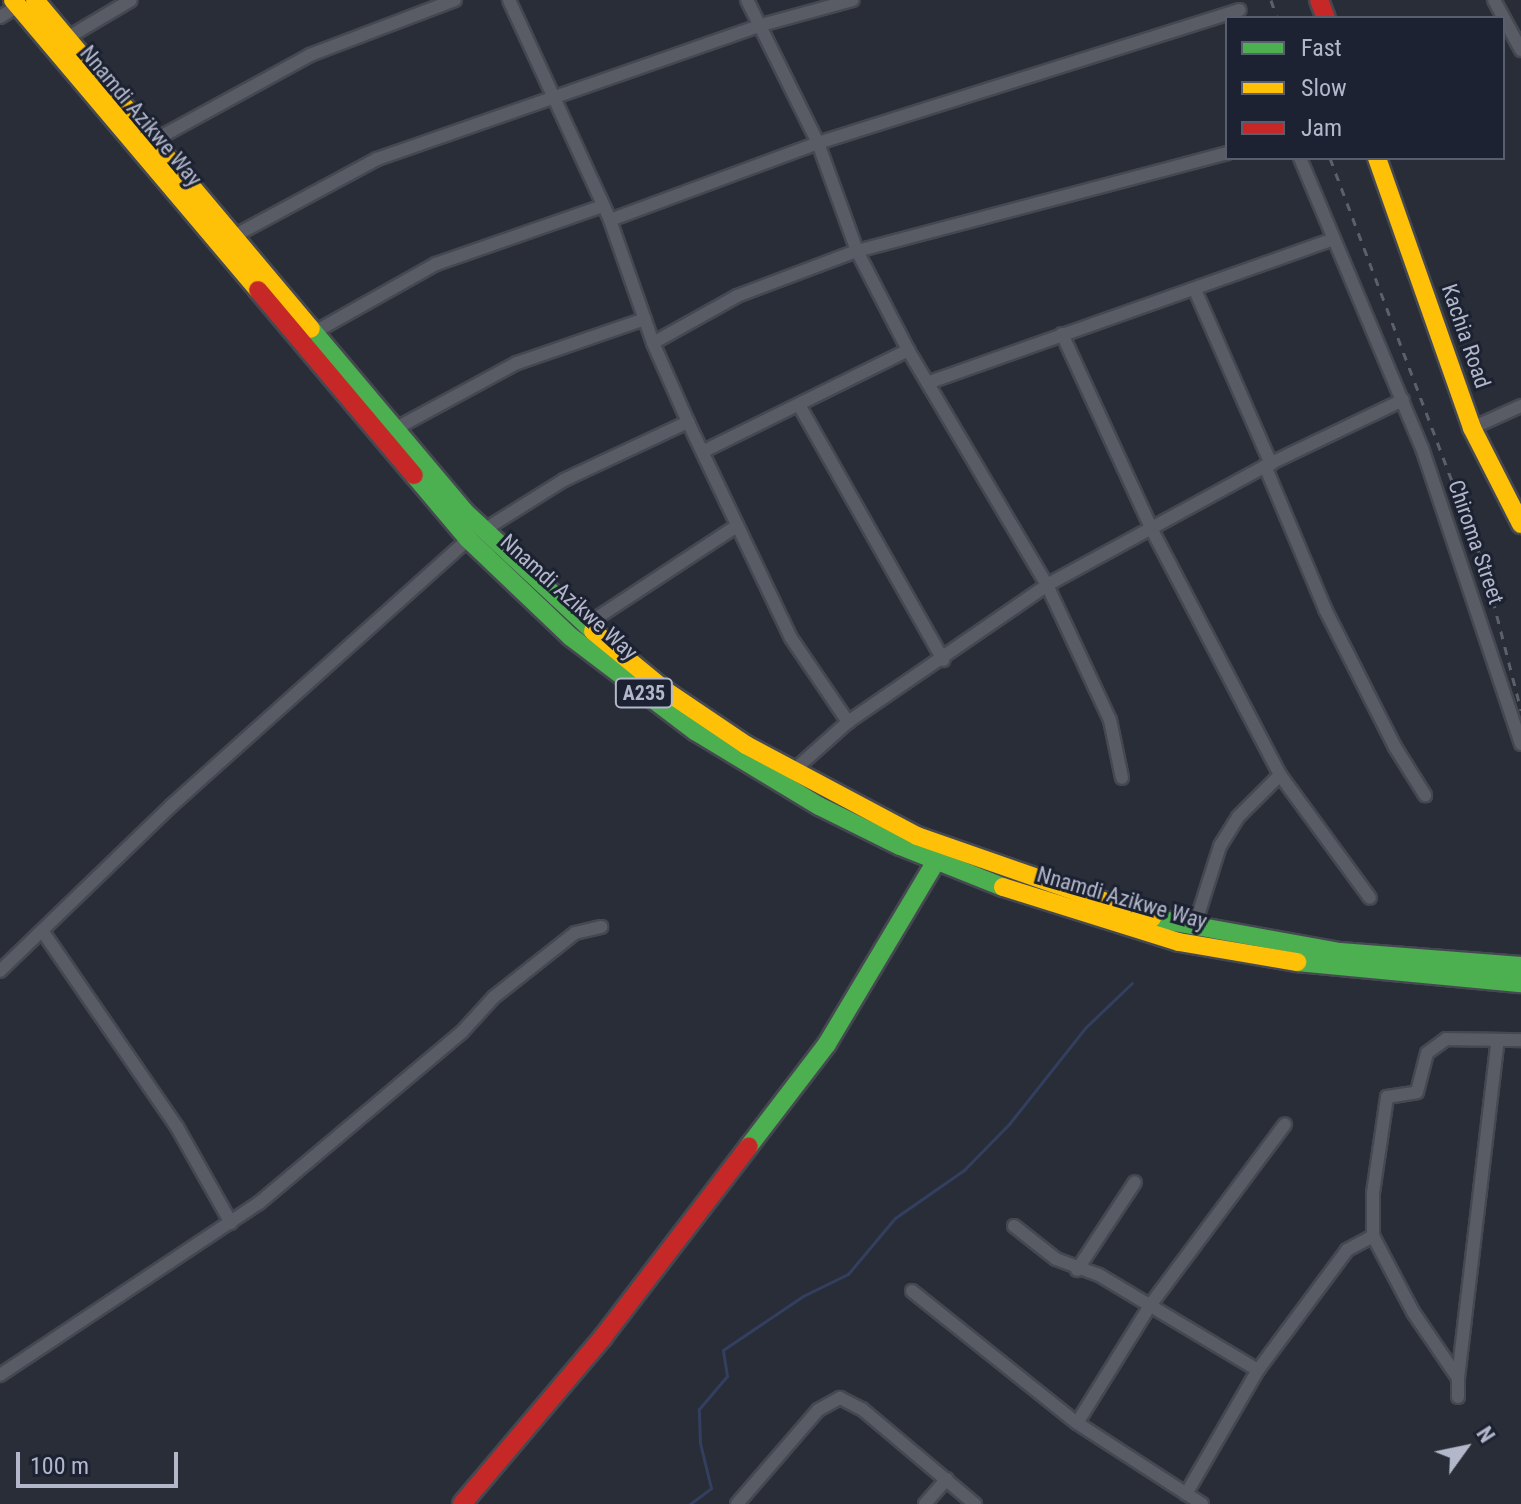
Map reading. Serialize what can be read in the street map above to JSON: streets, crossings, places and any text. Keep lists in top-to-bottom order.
{
  "streets": {
    "main road": ["Nnamdi Azikwe Way", "Kachia Road", "A235"],
    "street": ["Chiroma Street"]
  },
  "legend": ["Fast", "Slow", "Jam"],
  "scale_bar": "100 m",
  "north": "top right"
}
